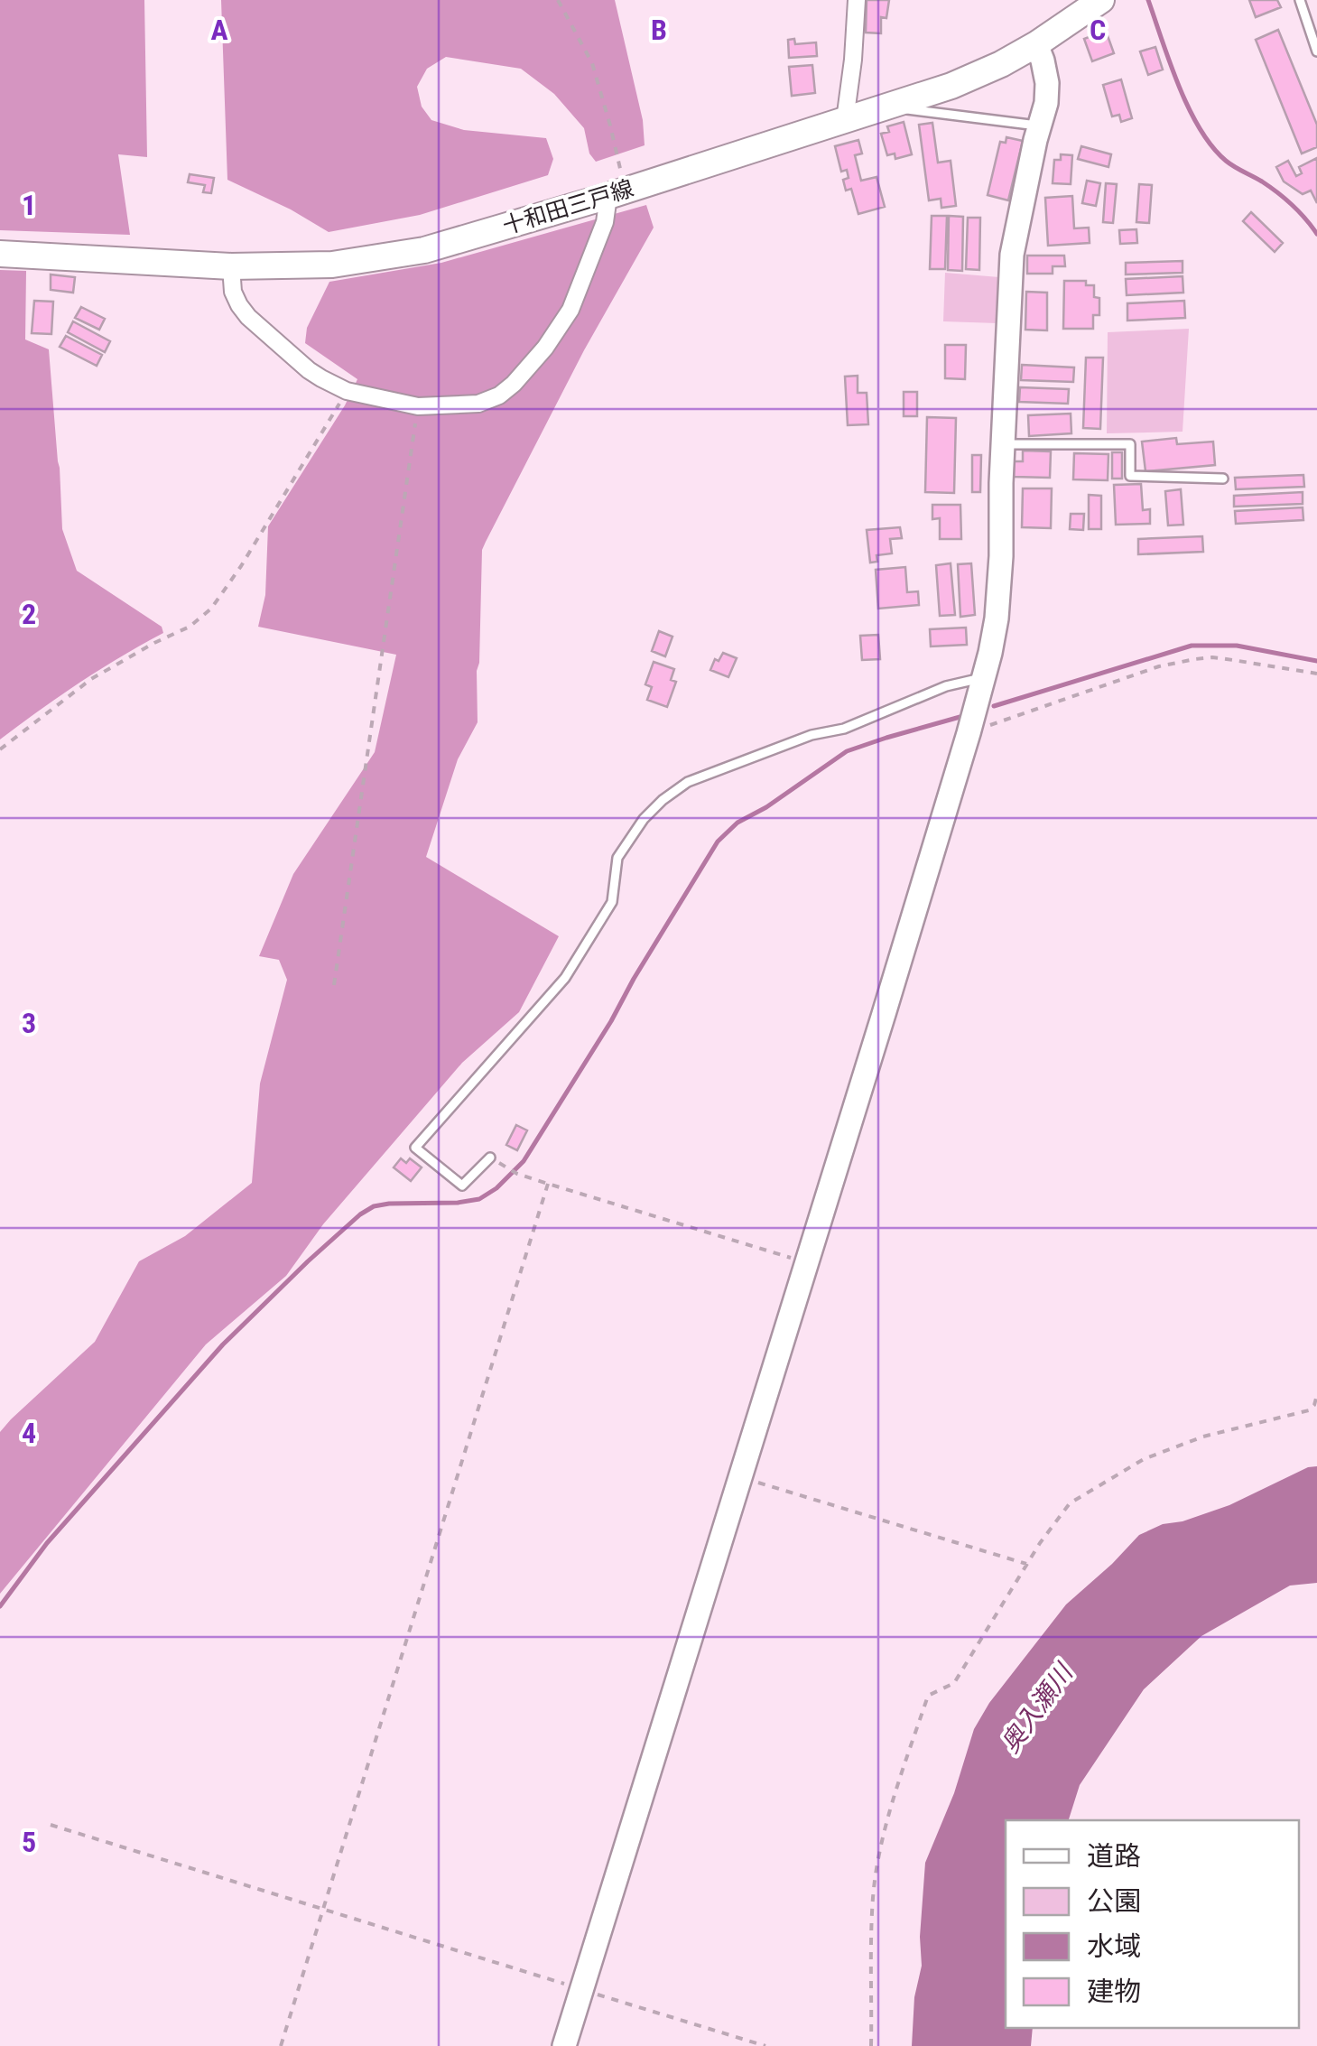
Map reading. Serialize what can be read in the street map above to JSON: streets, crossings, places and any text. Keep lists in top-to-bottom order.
{
  "streets": {
    "main road": ["十和田三戸線"]
  },
  "water": ["奥入瀬川"],
  "legend": [
    "道路",
    "公園",
    "水域",
    "建物"
  ],
  "grid": {
    "columns": ["A", "B", "C"],
    "rows": [
      "1",
      "2",
      "3",
      "4",
      "5"
    ]
  }
}
